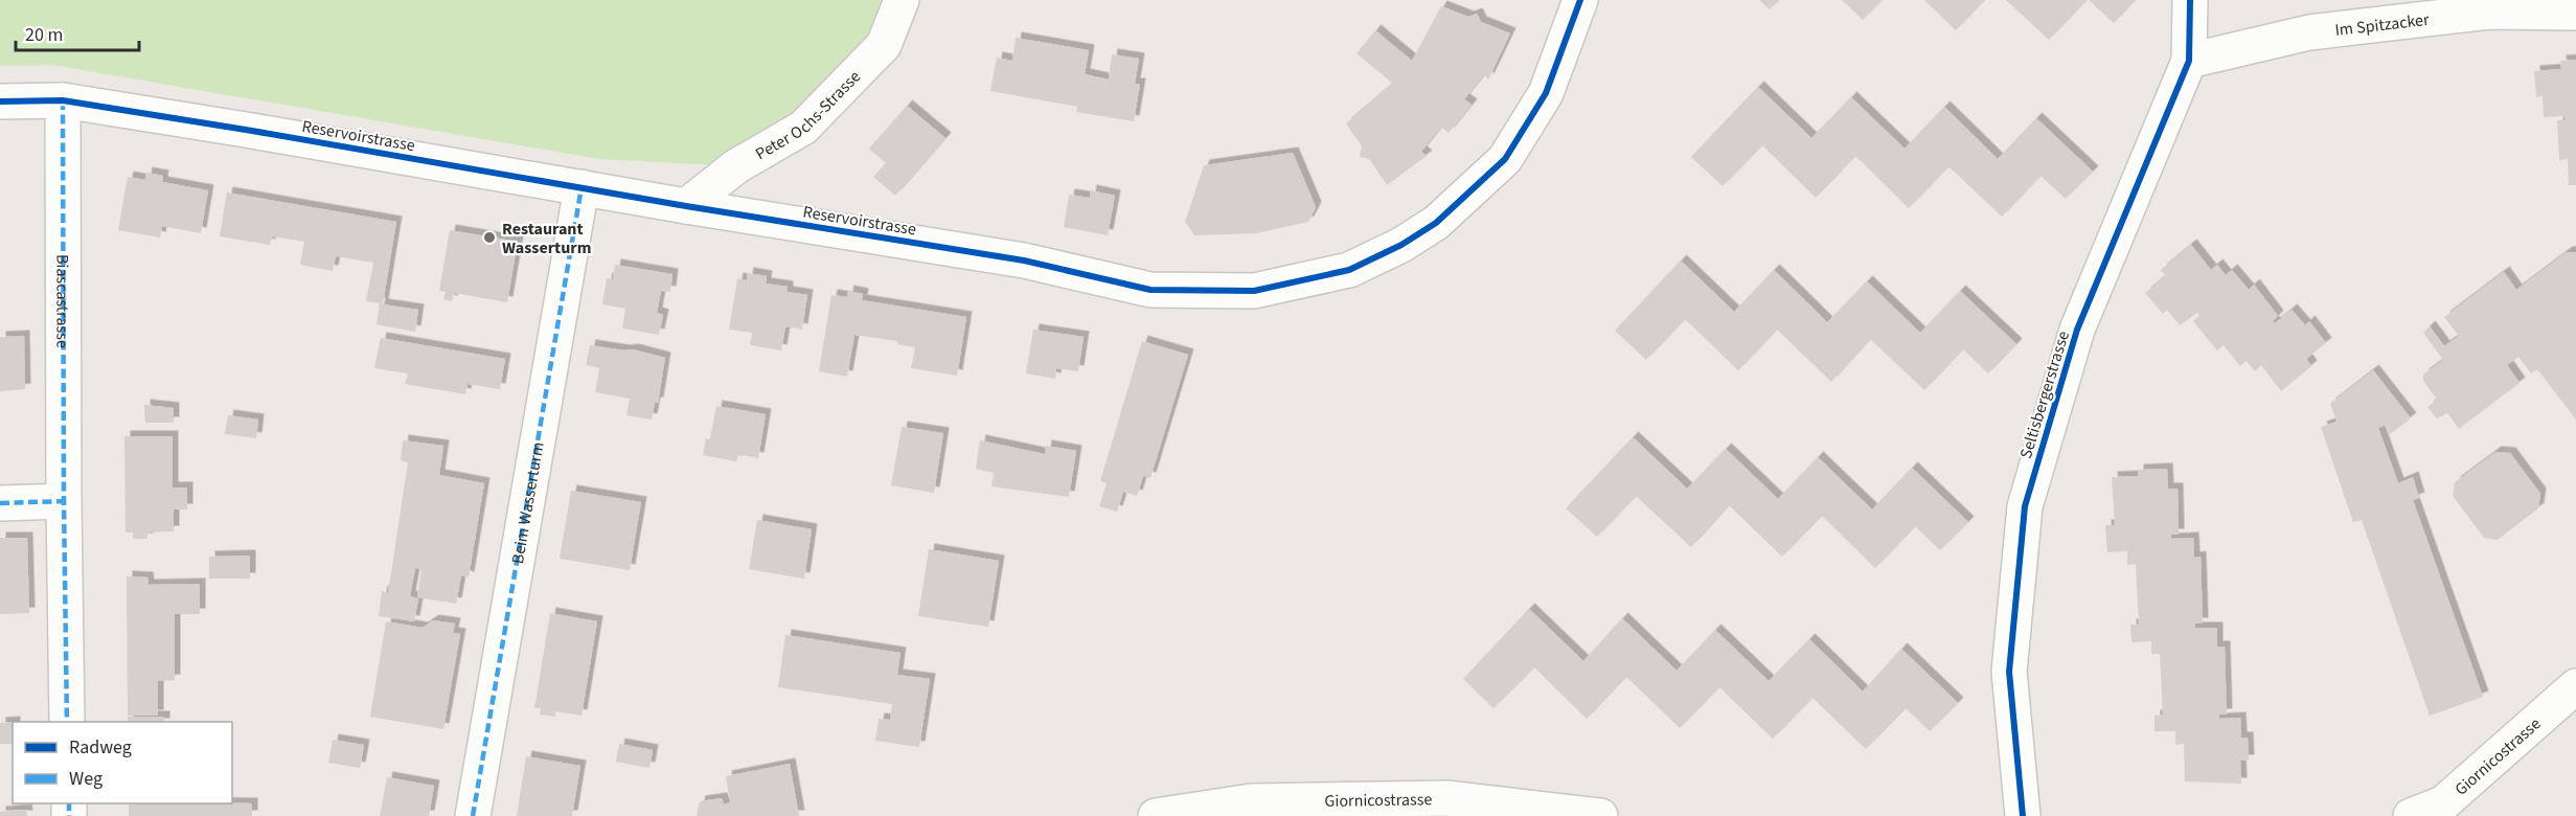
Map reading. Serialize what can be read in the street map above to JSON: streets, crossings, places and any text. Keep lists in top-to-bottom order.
{
  "streets": {
    "street": [
      "Im Spitzacker",
      "Peter Ochs-Strasse",
      "Reservoirstrasse",
      "Biascastrasse",
      "Seltisbergerstrasse",
      "Beim Wasserturm",
      "Giornicostrasse"
    ]
  },
  "crossings": [
    ["Im Spitzacker", "Seltisbergerstrasse"],
    ["Peter Ochs-Strasse", "Reservoirstrasse"],
    ["Reservoirstrasse", "Biascastrasse"],
    ["Reservoirstrasse", "Beim Wasserturm"]
  ],
  "places": ["Restaurant Wasserturm"],
  "legend": ["Radweg", "Weg"],
  "scale_bar": "20 m"
}
